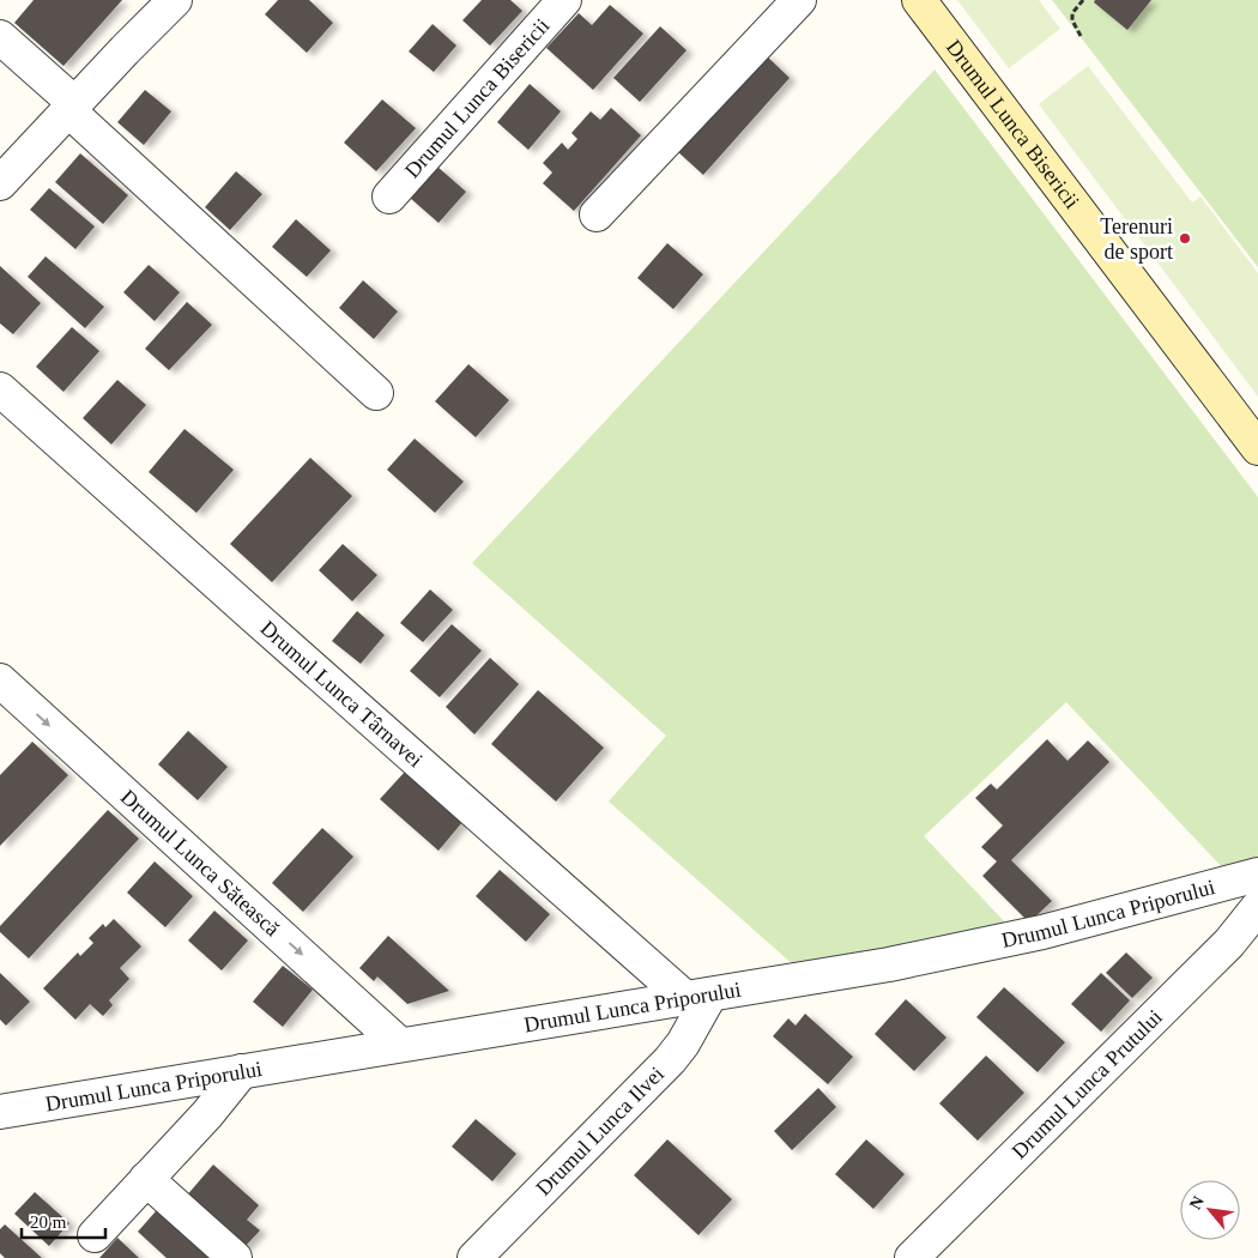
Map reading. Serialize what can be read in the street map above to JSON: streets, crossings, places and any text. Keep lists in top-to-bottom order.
{
  "streets": {
    "street": [
      "Drumul Lunca Bisericii",
      "Drumul Lunca Târnavei",
      "Drumul Lunca Sătească",
      "Drumul Lunca Priporului",
      "Drumul Lunca Prutului",
      "Drumul Lunca Ilvei"
    ]
  },
  "crossings": [
    ["Drumul Lunca Târnavei", "Drumul Lunca Priporului"],
    ["Drumul Lunca Târnavei", "Drumul Lunca Ilvei"],
    ["Drumul Lunca Sătească", "Drumul Lunca Priporului"],
    ["Drumul Lunca Priporului", "Drumul Lunca Ilvei"]
  ],
  "one_way": ["Drumul Lunca Sătească"],
  "places": ["Terenuri de sport"],
  "scale_bar": "20 m",
  "north": "top left"
}
